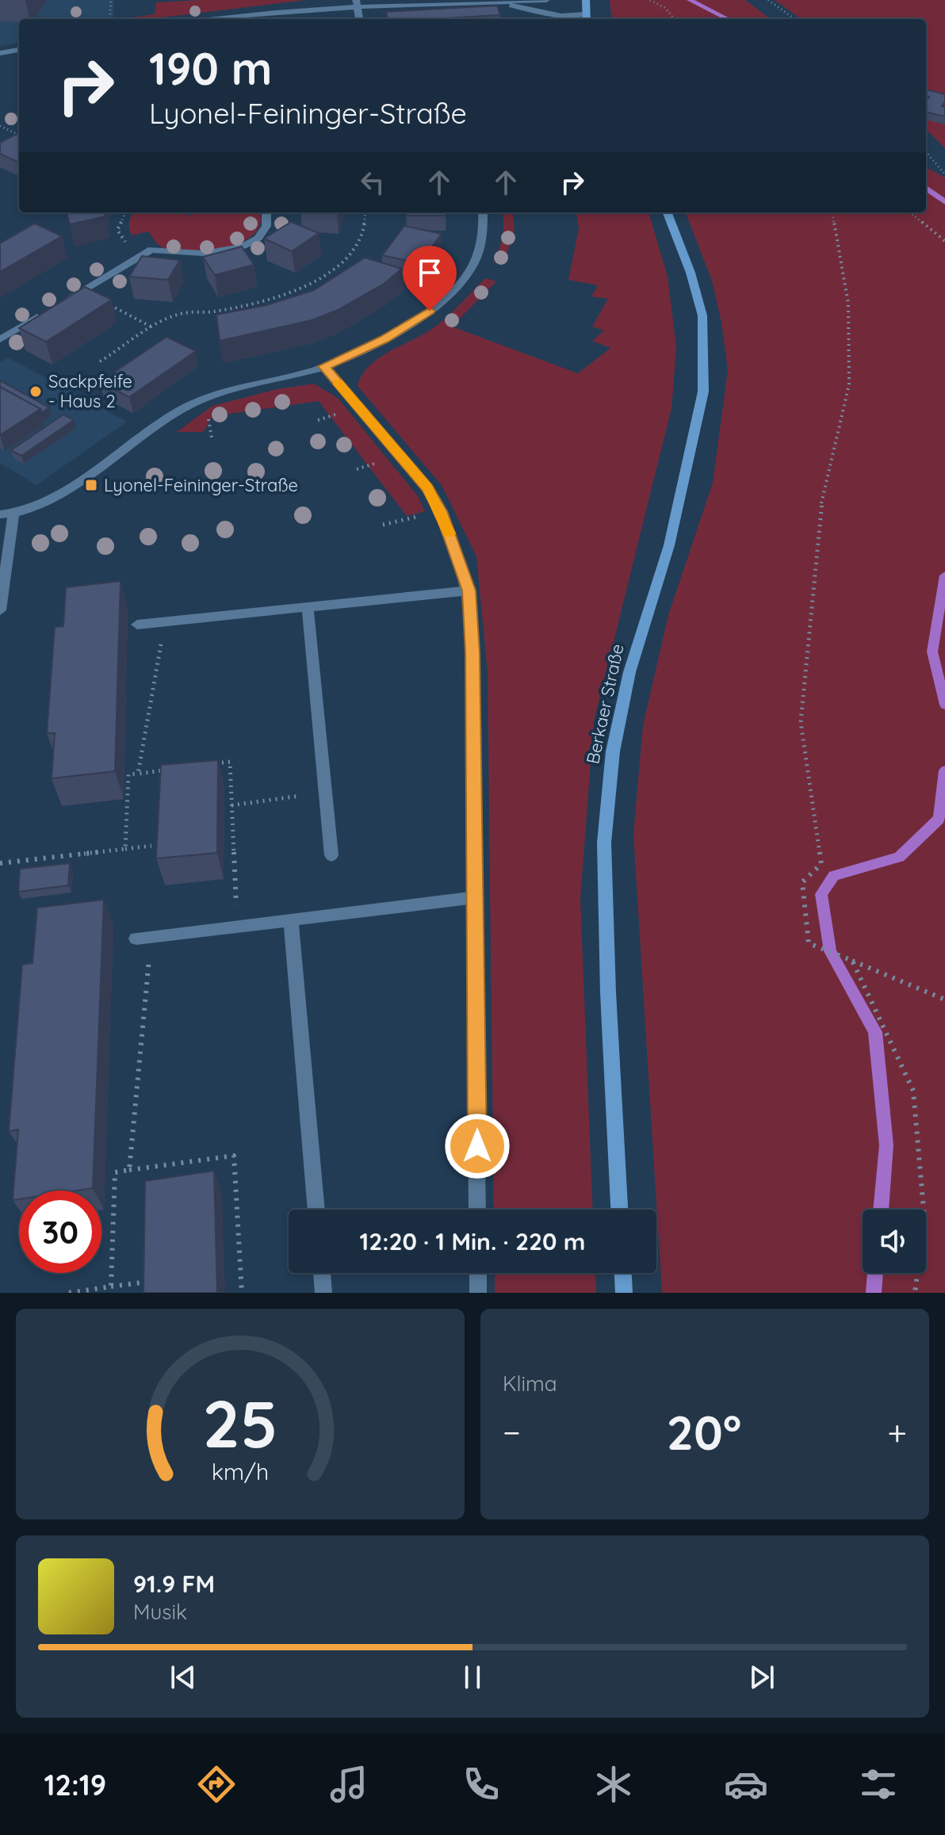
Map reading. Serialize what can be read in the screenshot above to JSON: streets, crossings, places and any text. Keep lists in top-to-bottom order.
{
  "streets": {
    "main road": ["Berkaer Straße"]
  },
  "places": {
    "other": ["Sackpfeife - Haus 2"],
    "transit": ["Lyonel-Feininger-Straße"]
  },
  "page": {
    "turn": ["190 m", "Lyonel-Feininger-Straße"],
    "limit": "30",
    "trip": "12:20 · 1 Min. · 220 m",
    "tile": "Klima",
    "heat": ["−", "20°", "+"],
    "song": ["91.9 FM", "Musik"],
    "tabs": "12:19",
    "gauge": ["25", "km/h"]
  }
}
